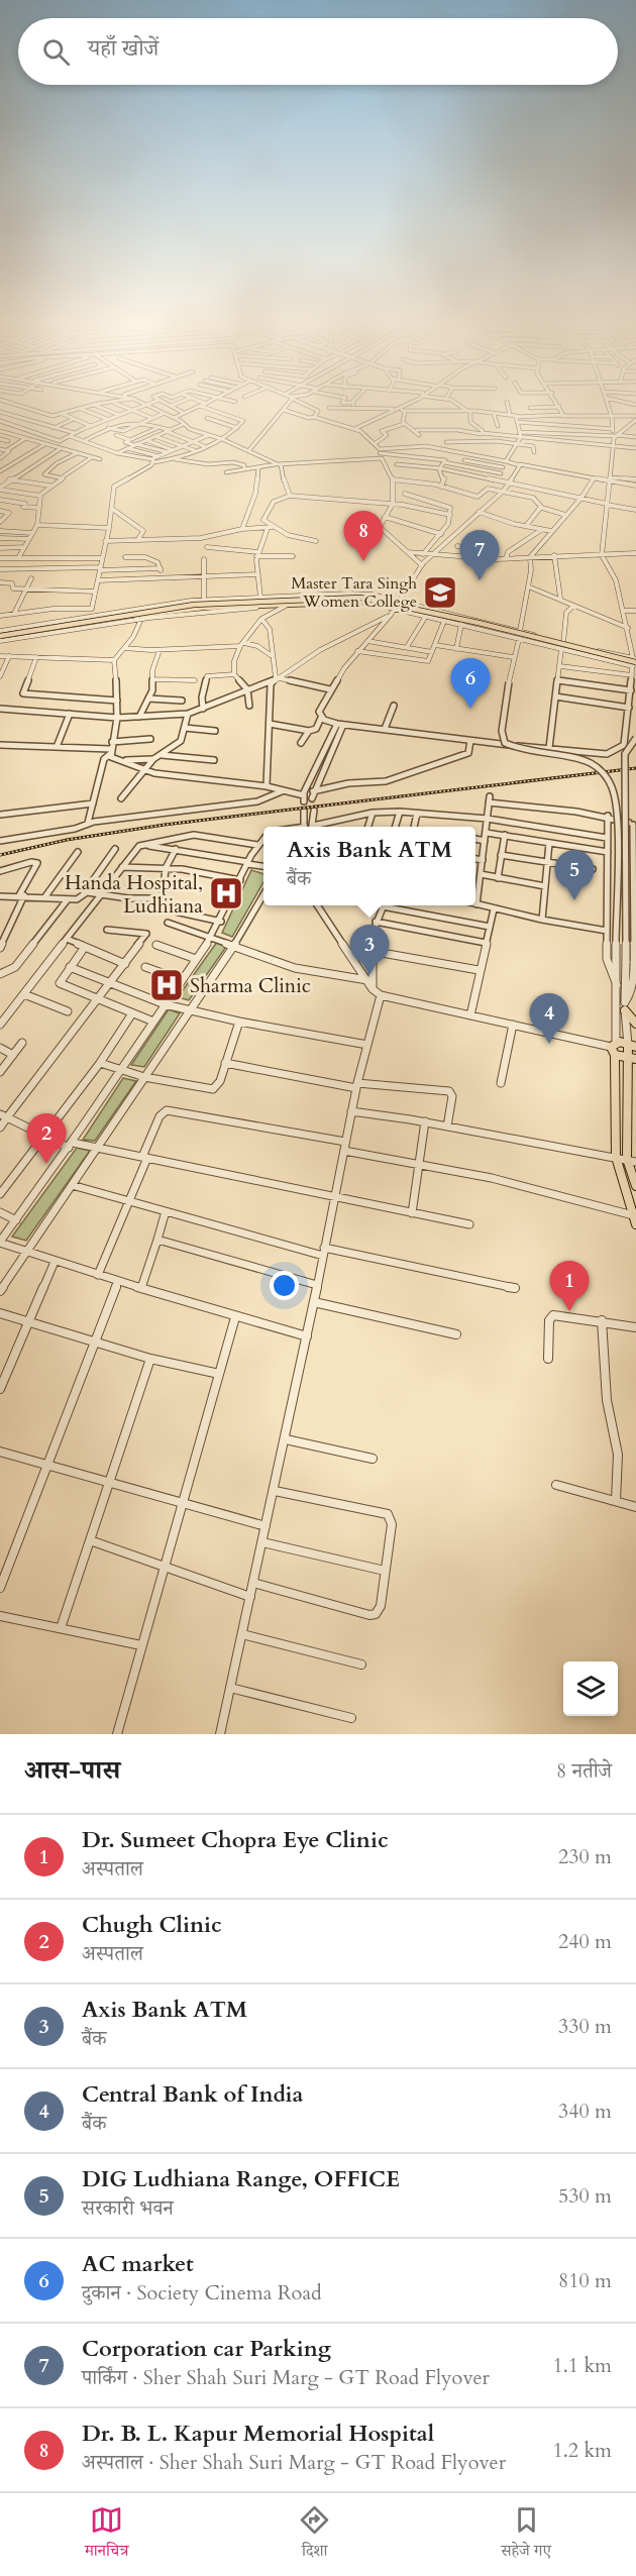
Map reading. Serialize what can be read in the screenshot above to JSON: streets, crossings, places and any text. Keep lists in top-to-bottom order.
{
  "places": {
    "school or university": ["Master Tara Singh Women College"],
    "hospital": ["Handa Hospital, Ludhiana", "Sharma Clinic"]
  },
  "page": {
    "search": "यहाँ खोजें",
    "pins": [
      "8",
      "7",
      "6",
      "5",
      "3",
      "4",
      "2",
      "1"
    ],
    "popup": ["Axis Bank ATM", "बैंक"],
    "heading": ["आस-पास", "8 नतीजे"],
    "list": [
      {
        "mark": "1",
        "name": "Dr. Sumeet Chopra Eye Clinic",
        "note": "अस्पताल",
        "value": "230 m"
      },
      {
        "mark": "2",
        "name": "Chugh Clinic",
        "note": "अस्पताल",
        "value": "240 m"
      },
      {
        "mark": "3",
        "name": "Axis Bank ATM",
        "note": "बैंक",
        "value": "330 m"
      },
      {
        "mark": "4",
        "name": "Central Bank of India",
        "note": "बैंक",
        "value": "340 m"
      },
      {
        "mark": "5",
        "name": "DIG Ludhiana Range, OFFICE",
        "note": "सरकारी भवन",
        "value": "530 m"
      },
      {
        "mark": "6",
        "name": "AC market",
        "note": "दुकान · Society Cinema Road",
        "value": "810 m"
      },
      {
        "mark": "7",
        "name": "Corporation car Parking",
        "note": "पार्किंग · Sher Shah Suri Marg - GT Road Flyover",
        "value": "1.1 km"
      },
      {
        "mark": "8",
        "name": "Dr. B. L. Kapur Memorial Hospital",
        "note": "अस्पताल · Sher Shah Suri Marg - GT Road Flyover",
        "value": "1.2 km"
      }
    ],
    "nav": ["मानचित्र", "दिशा", "सहेजे गए"]
  }
}
